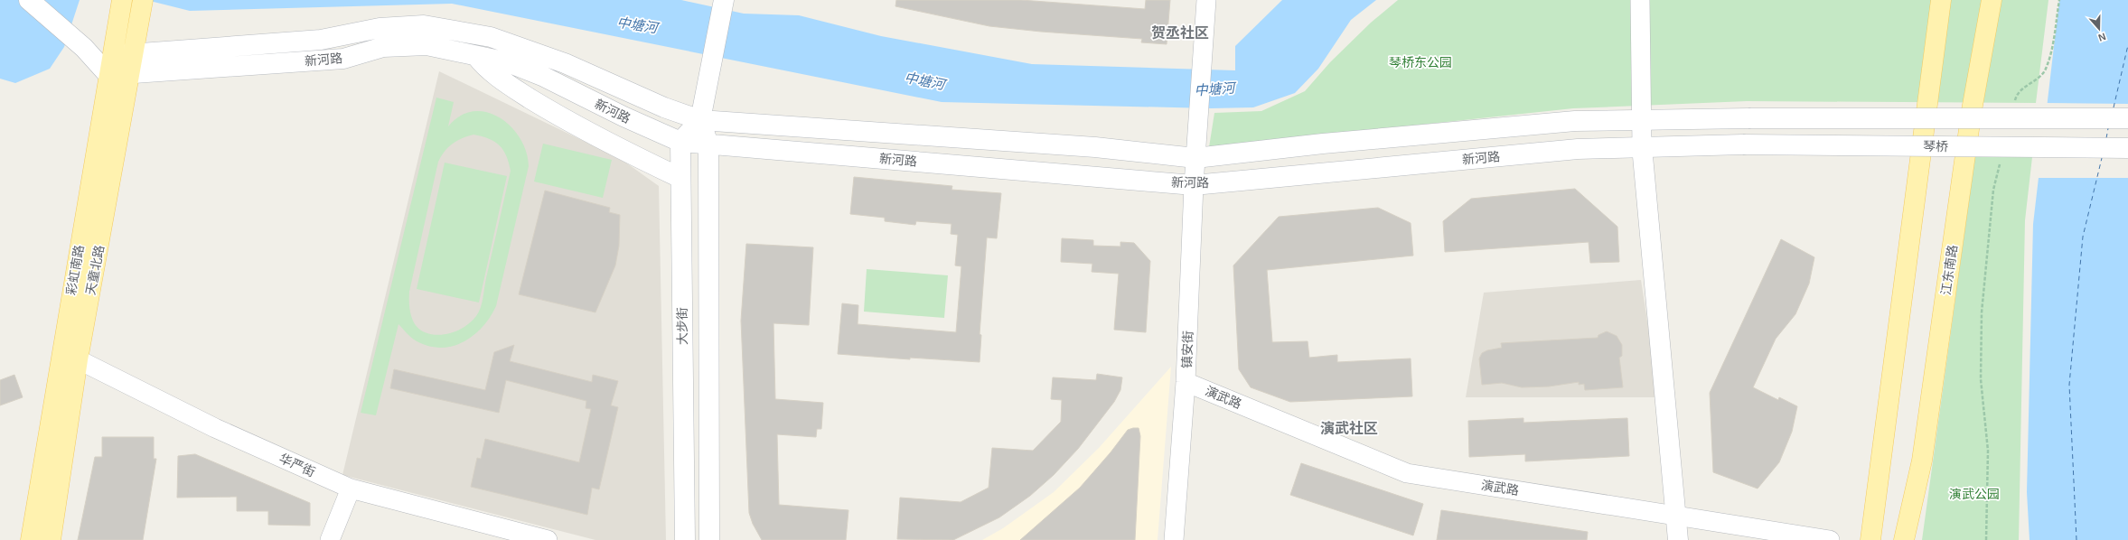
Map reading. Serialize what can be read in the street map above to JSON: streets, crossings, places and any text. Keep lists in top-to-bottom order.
{
  "streets": {
    "main road": [
      "新河路",
      "琴桥",
      "彩虹南路",
      "天童北路",
      "江东南路",
      "大步街"
    ],
    "street": ["镇安街", "演武路", "华严街"]
  },
  "crossings": [
    ["新河路", "琴桥"],
    ["新河路", "彩虹南路"],
    ["新河路", "天童北路"],
    ["新河路", "大步街"],
    ["新河路", "镇安街"],
    ["彩虹南路", "天童北路"],
    ["彩虹南路", "华严街"],
    ["天童北路", "华严街"],
    ["镇安街", "演武路"]
  ],
  "districts": ["贺丞社区", "演武社区"],
  "water": ["中塘河"],
  "parks": ["琴桥东公园", "演武公园"],
  "north": "bottom"
}
